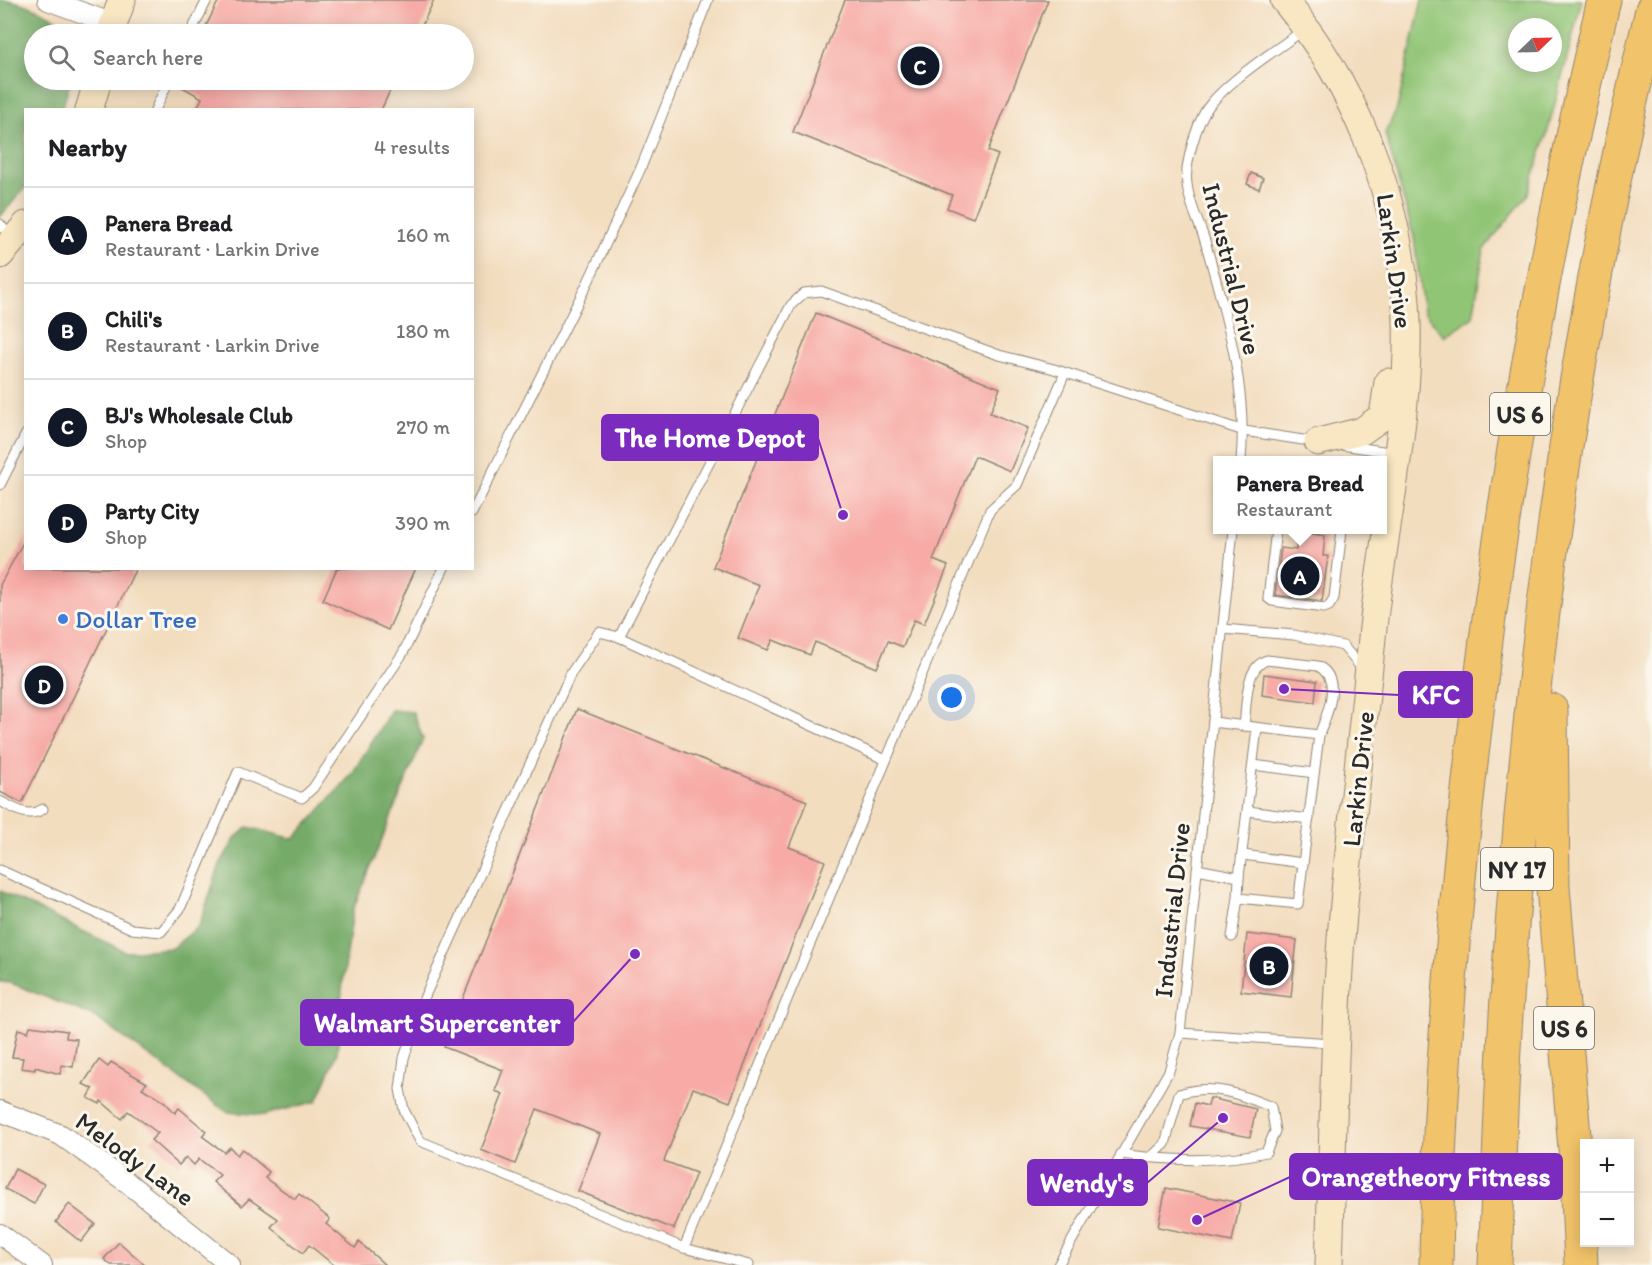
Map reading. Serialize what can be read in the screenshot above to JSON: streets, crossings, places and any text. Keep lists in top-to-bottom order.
{
  "streets": {
    "highway": ["US 6", "NY 17"],
    "street": ["Larkin Drive", "Melody Lane"],
    "lane": ["Industrial Drive"]
  },
  "crossings": [
    ["Larkin Drive", "Industrial Drive"],
    ["US 6", "NY 17"]
  ],
  "places": [
    "The Home Depot",
    "Dollar Tree",
    "KFC",
    "Walmart Supercenter",
    "Wendy's",
    "Orangetheory Fitness"
  ],
  "north": "top right",
  "page": {
    "search": "Search here",
    "pins": [
      "C",
      "A",
      "D",
      "B"
    ],
    "heading": ["Nearby", "4 results"],
    "list": [
      {
        "mark": "A",
        "name": "Panera Bread",
        "note": "Restaurant · Larkin Drive",
        "value": "160 m"
      },
      {
        "mark": "B",
        "name": "Chili's",
        "note": "Restaurant · Larkin Drive",
        "value": "180 m"
      },
      {
        "mark": "C",
        "name": "BJ's Wholesale Club",
        "note": "Shop",
        "value": "270 m"
      },
      {
        "mark": "D",
        "name": "Party City",
        "note": "Shop",
        "value": "390 m"
      }
    ],
    "popup": ["Panera Bread", "Restaurant"],
    "map_buttons": ["+", "−"]
  }
}
